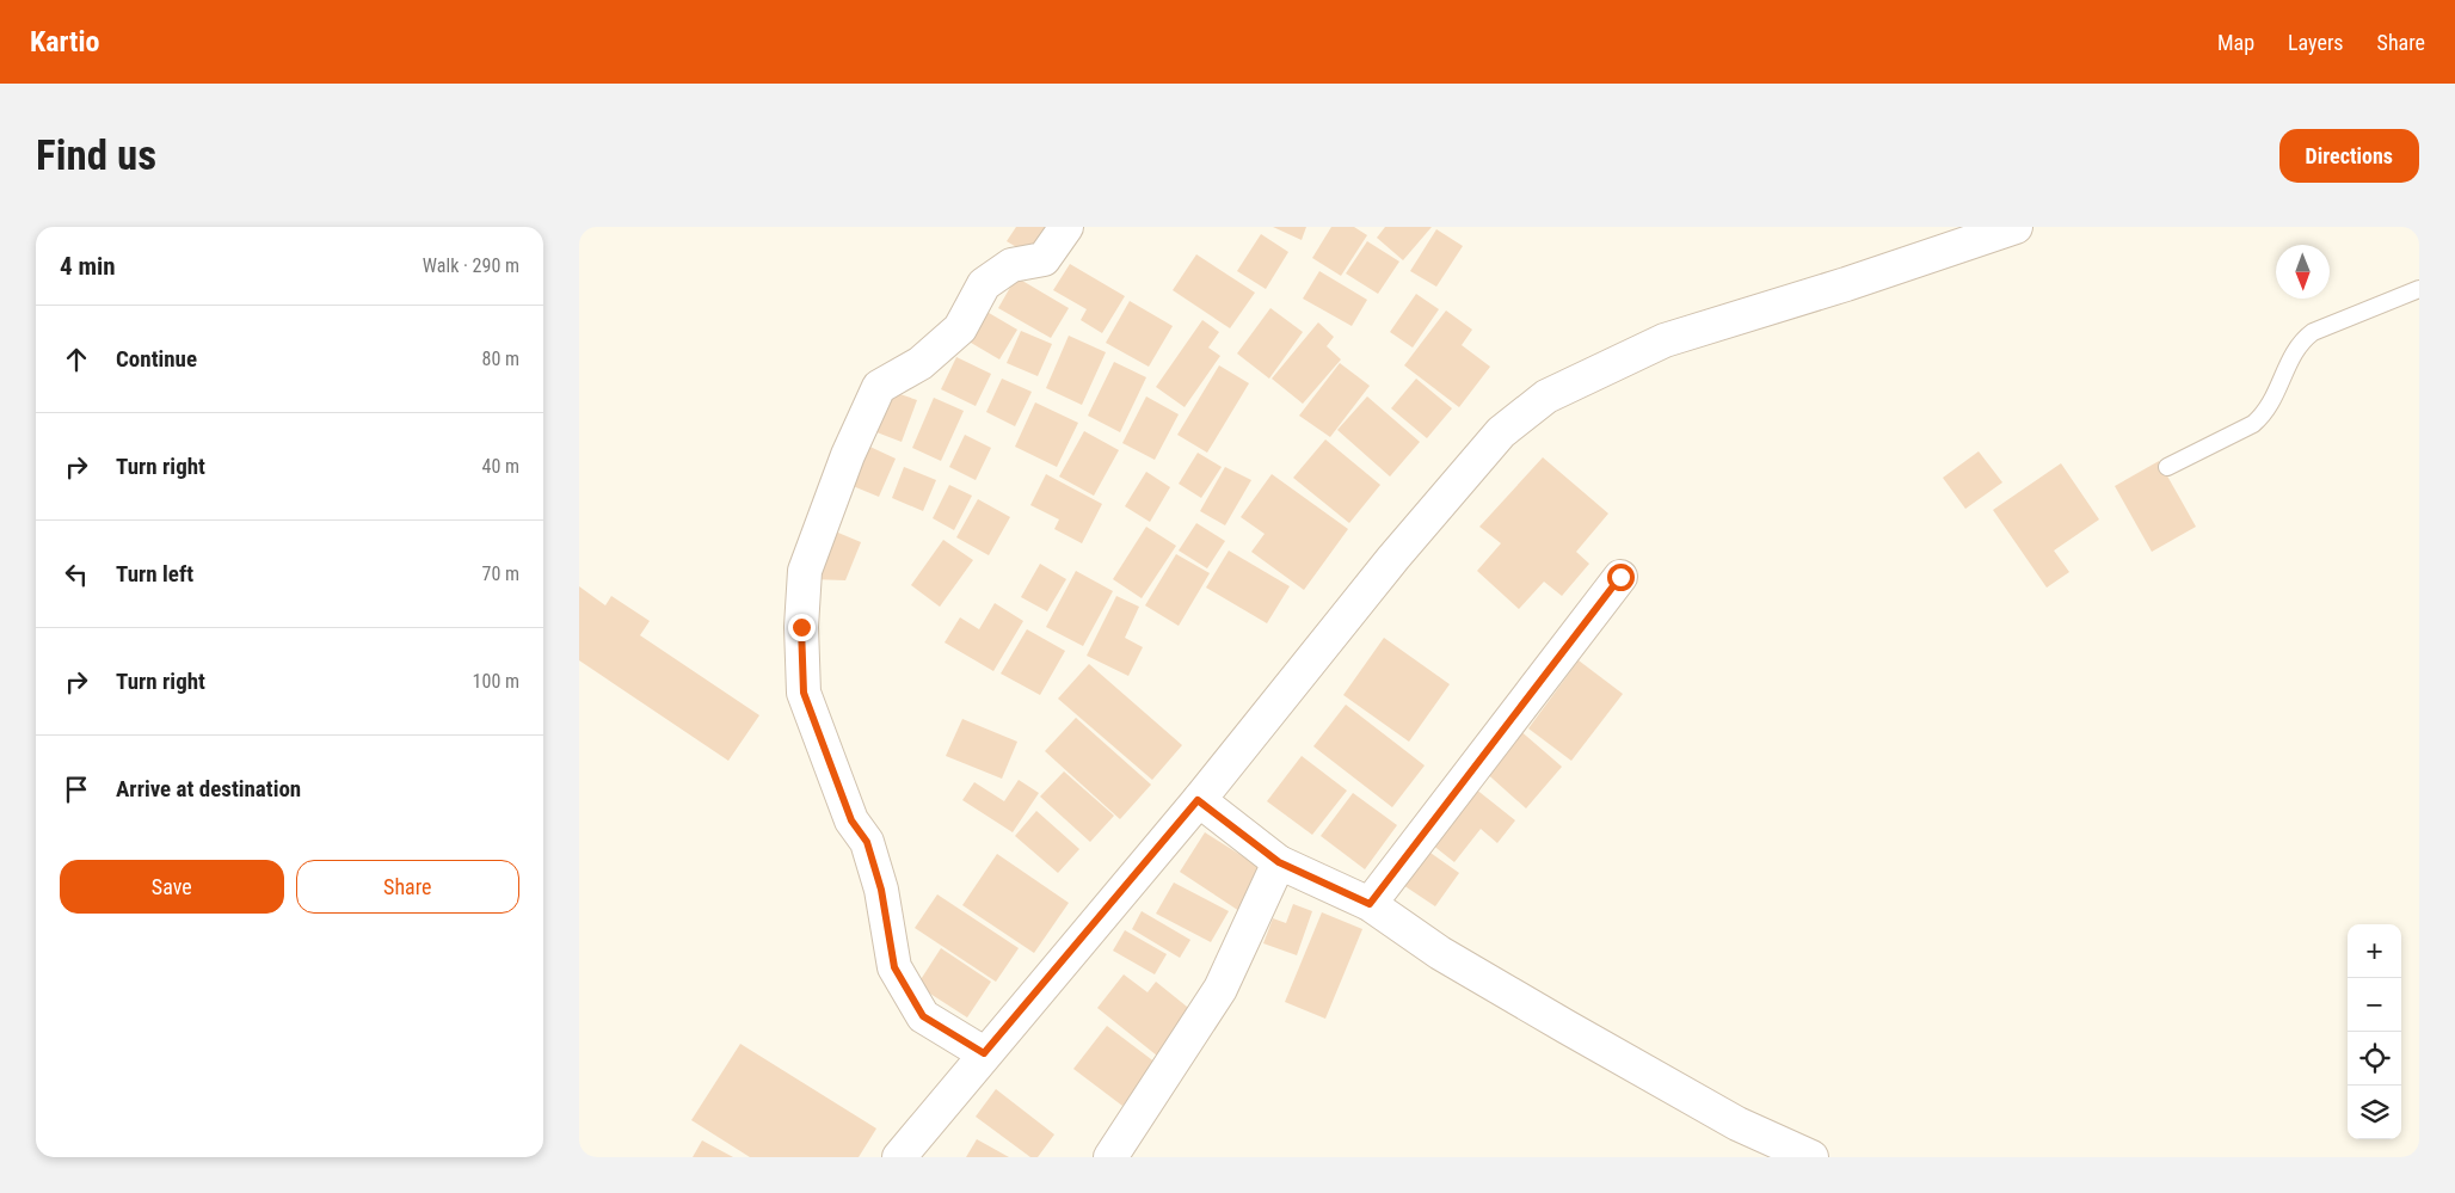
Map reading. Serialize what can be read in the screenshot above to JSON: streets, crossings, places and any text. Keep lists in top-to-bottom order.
{
  "north": "bottom",
  "page": {
    "header": "Kartio",
    "nav": ["Map", "Layers", "Share"],
    "buttons": [
      "Directions",
      ["Save", "Share"]
    ],
    "title": "Find us",
    "heading": ["4 min", "Walk · 290 m"],
    "list": [
      ["Continue", "80 m"],
      ["Turn right", "40 m"],
      ["Turn left", "70 m"],
      ["Turn right", "100 m"],
      "Arrive at destination"
    ],
    "map_buttons": ["+", "−"]
  }
}
